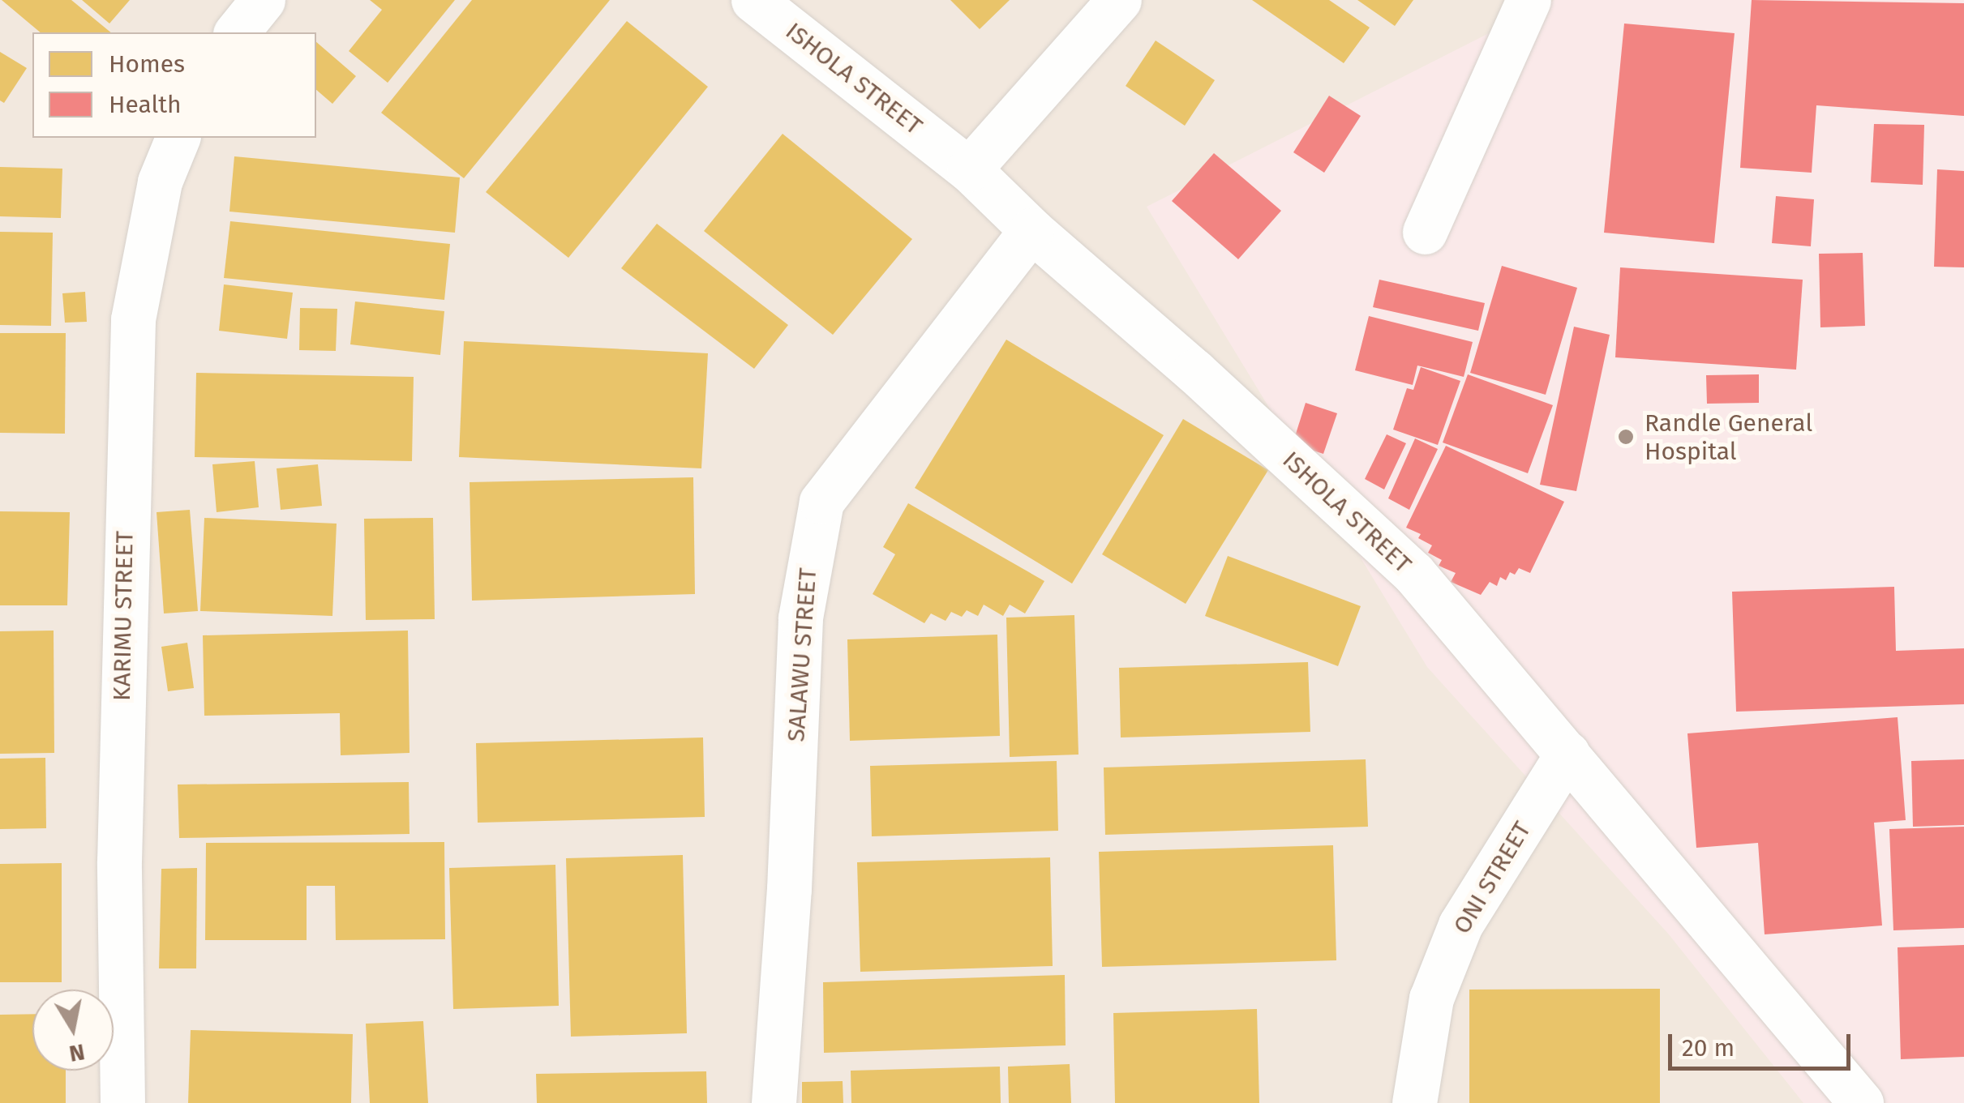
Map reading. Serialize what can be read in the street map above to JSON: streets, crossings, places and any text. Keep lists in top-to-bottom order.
{
  "streets": {
    "street": [
      "ISHOLA STREET",
      "KARIMU STREET",
      "SALAWU STREET",
      "ONI STREET"
    ]
  },
  "crossings": [
    ["ISHOLA STREET", "SALAWU STREET"],
    ["ISHOLA STREET", "ONI STREET"]
  ],
  "places": ["Randle General Hospital"],
  "legend": ["Homes", "Health"],
  "scale_bar": "20 m",
  "north": "bottom"
}
